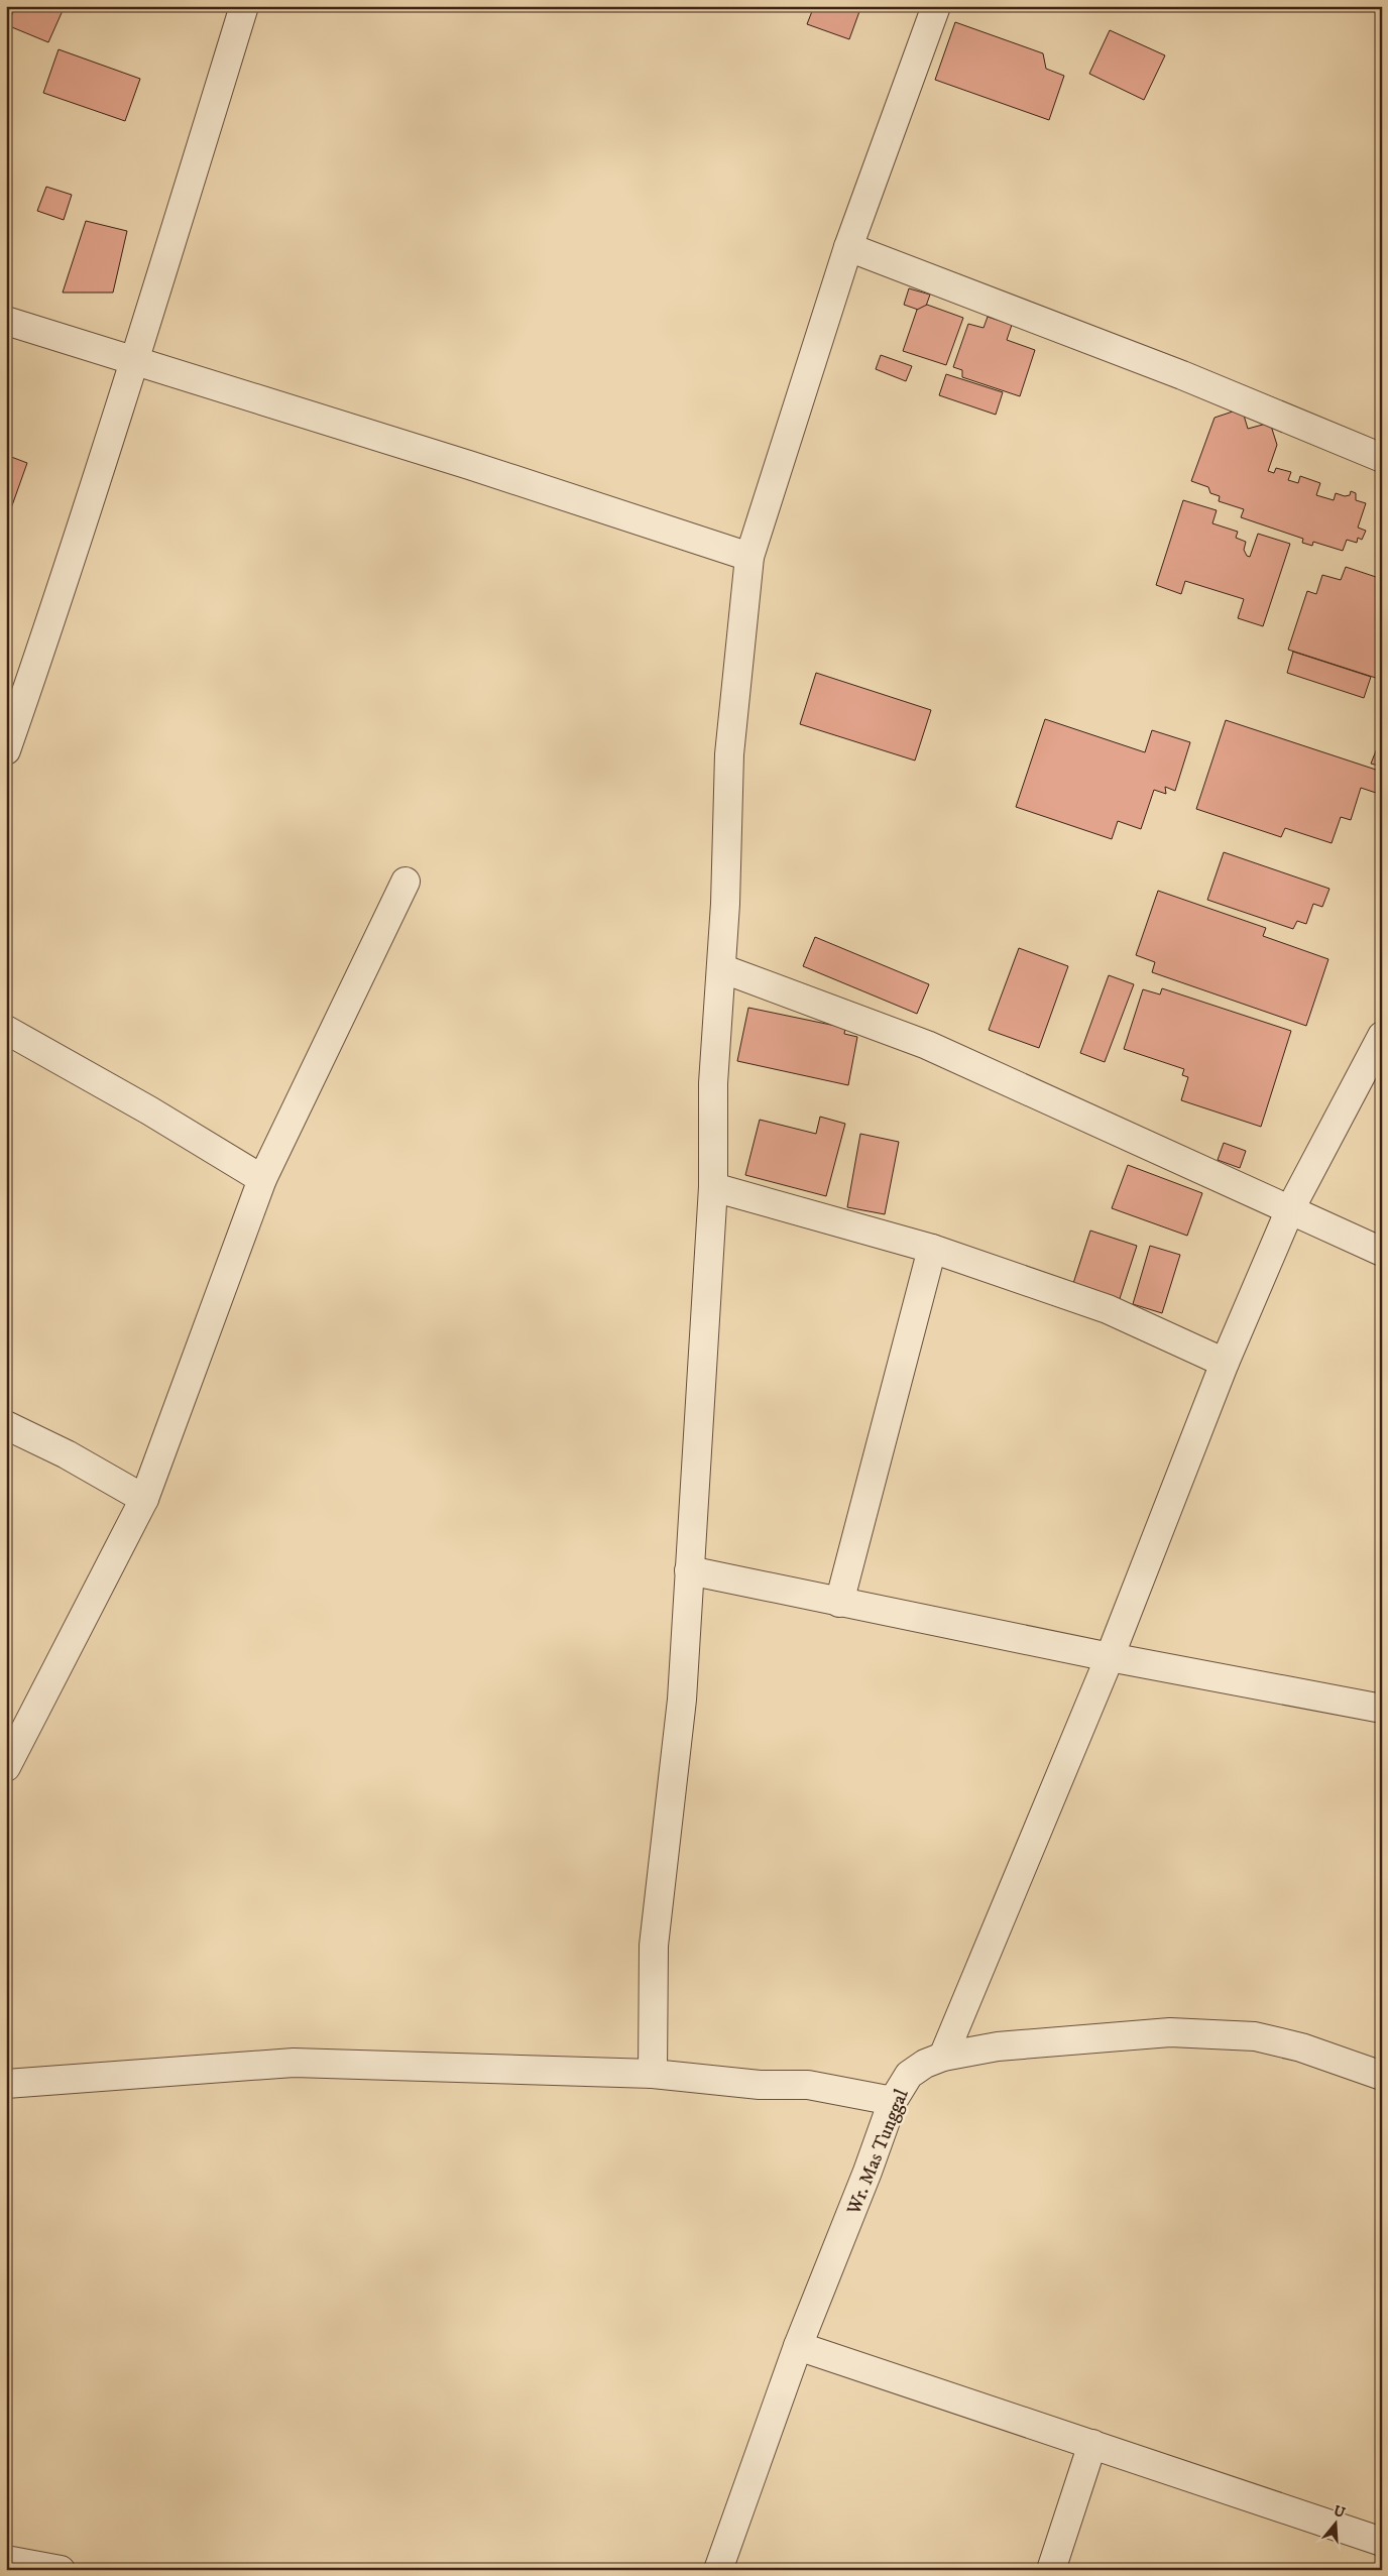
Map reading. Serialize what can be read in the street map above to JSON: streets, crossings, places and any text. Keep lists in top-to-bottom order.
{
  "streets": {
    "street": ["Wr. Mas Tunggal"]
  },
  "north": "top"
}
